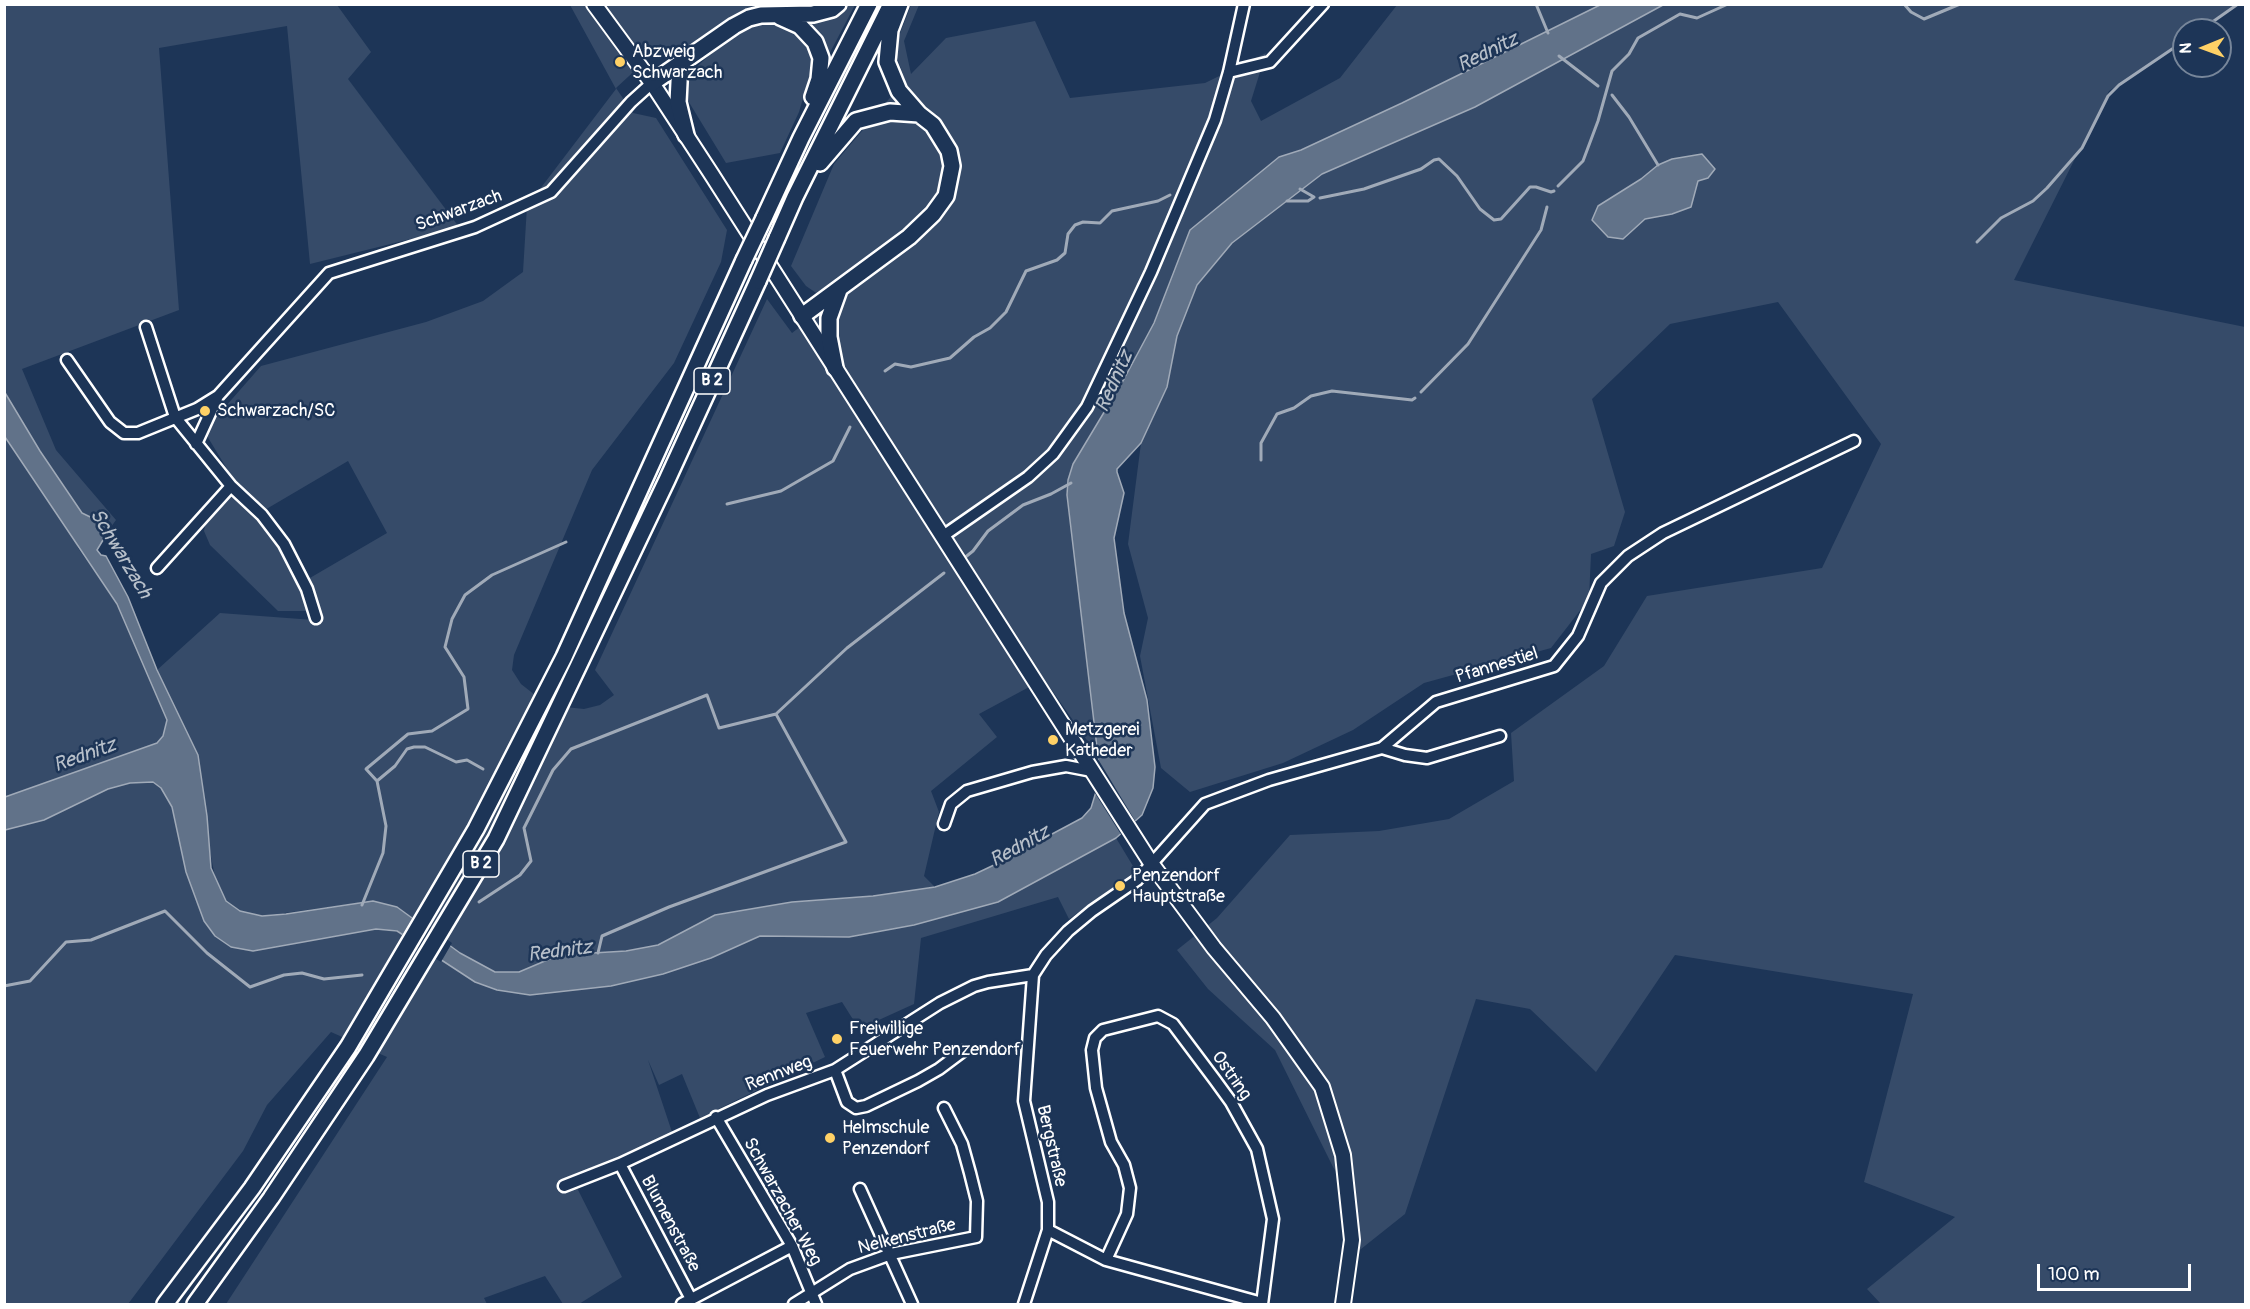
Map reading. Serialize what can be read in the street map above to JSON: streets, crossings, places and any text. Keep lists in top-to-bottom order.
{
  "streets": {
    "highway": ["B 2"],
    "street": [
      "Schwarzach",
      "Pfannestiel",
      "Rennweg",
      "Ostring",
      "Bergstraße",
      "Schwarzacher Weg",
      "Blumenstraße",
      "Nelkenstraße"
    ]
  },
  "crossings": [
    ["Rennweg", "Bergstraße"],
    ["Rennweg", "Schwarzacher Weg"],
    ["Rennweg", "Blumenstraße"],
    ["Ostring", "Bergstraße"],
    ["Schwarzacher Weg", "Nelkenstraße"]
  ],
  "water": ["Rednitz", "Schwarzach"],
  "places": [
    "Abzweig Schwarzach",
    "Schwarzach/SC",
    "Metzgerei Katheder",
    "Penzendorf Hauptstraße",
    "Freiwillige Feuerwehr Penzendorf",
    "Helmschule Penzendorf"
  ],
  "scale_bar": "100 m",
  "north": "left"
}
